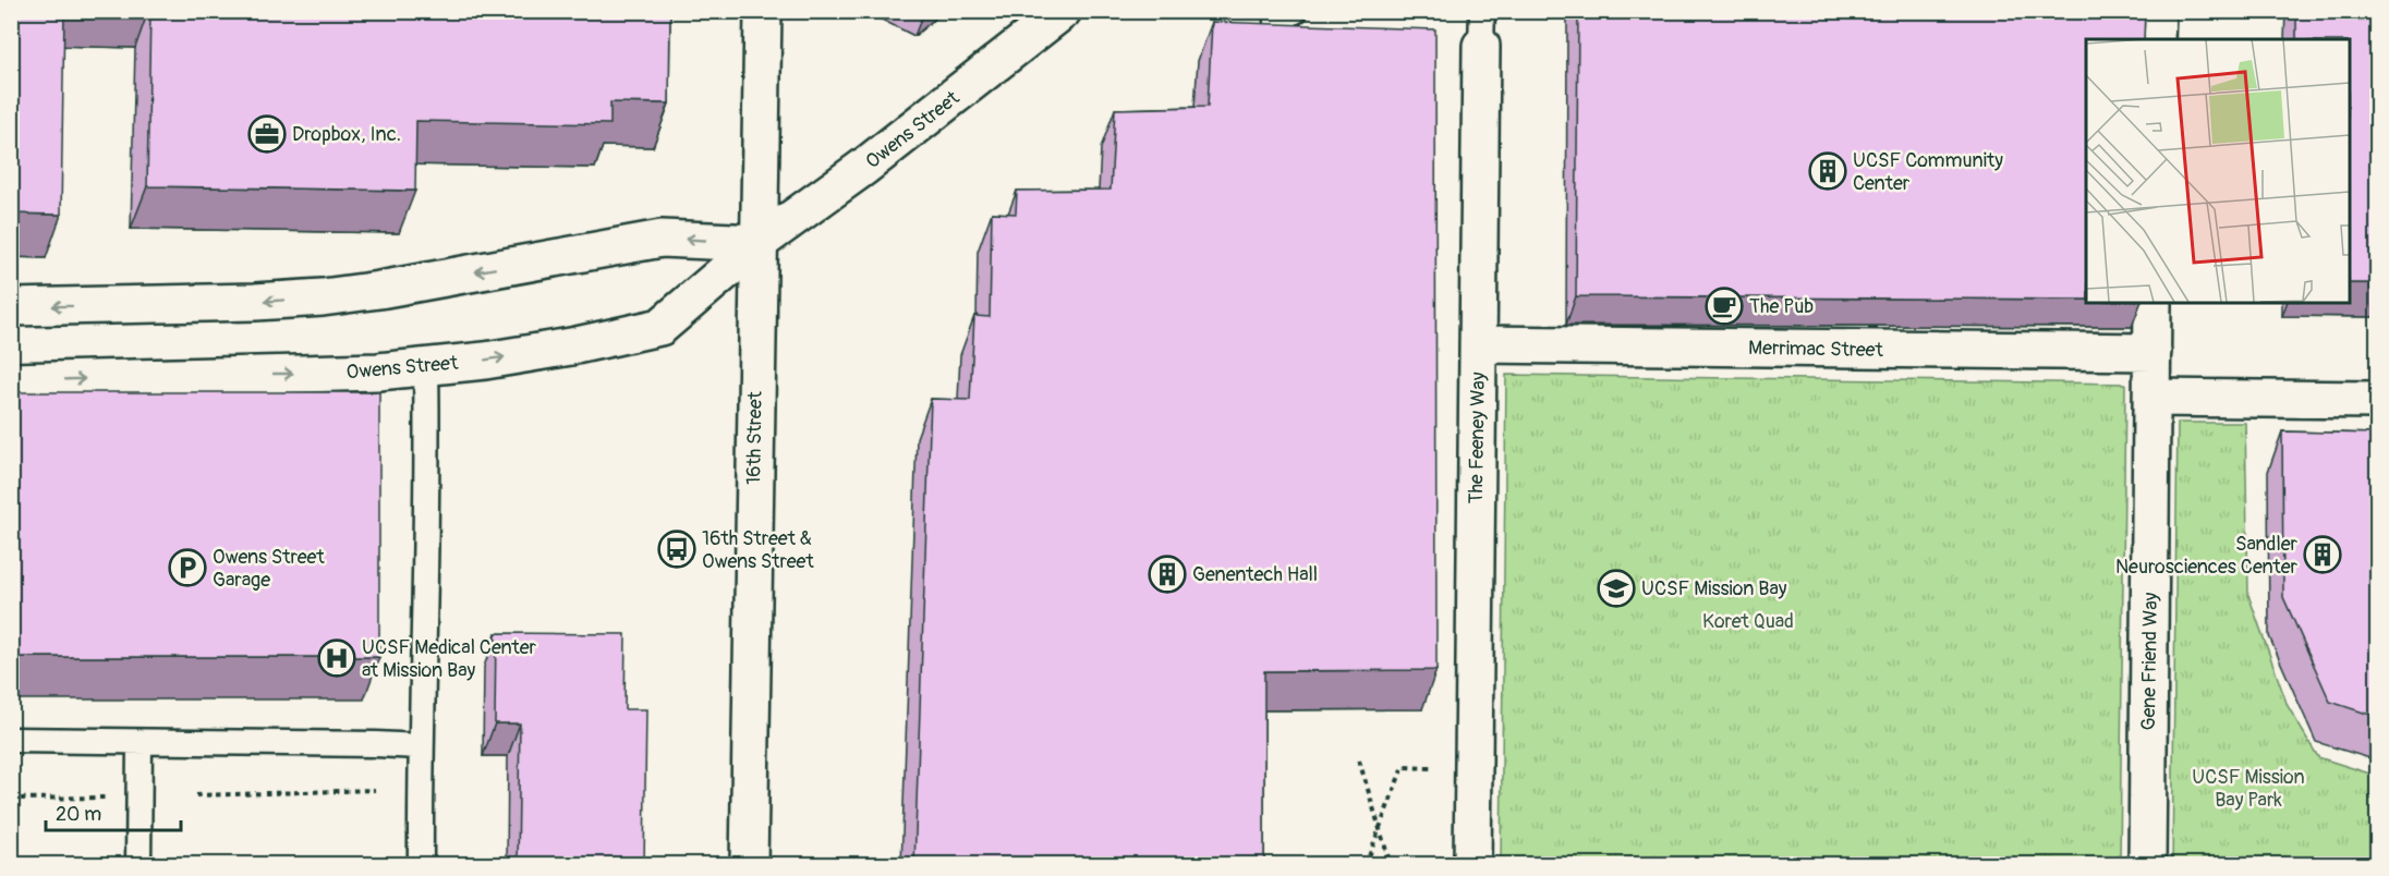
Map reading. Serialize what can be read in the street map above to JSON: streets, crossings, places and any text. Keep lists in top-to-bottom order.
{
  "streets": {
    "street": [
      "Owens Street",
      "Merrimac Street",
      "16th Street",
      "The Feeney Way",
      "Gene Friend Way"
    ]
  },
  "crossings": [
    ["Owens Street", "16th Street"],
    ["Merrimac Street", "The Feeney Way"],
    ["Merrimac Street", "Gene Friend Way"]
  ],
  "parks": ["Koret Quad", "UCSF Mission Bay Park"],
  "places": {
    "office": ["Dropbox, Inc."],
    "building": ["UCSF Community Center", "Sandler Neurosciences Center", "Genentech Hall"],
    "cafe": ["The Pub"],
    "bus stop": ["16th Street & Owens Street"],
    "parking": ["Owens Street Garage"],
    "school or university": ["UCSF Mission Bay"],
    "hospital": ["UCSF Medical Center at Mission Bay"]
  },
  "scale_bar": "20 m"
}
